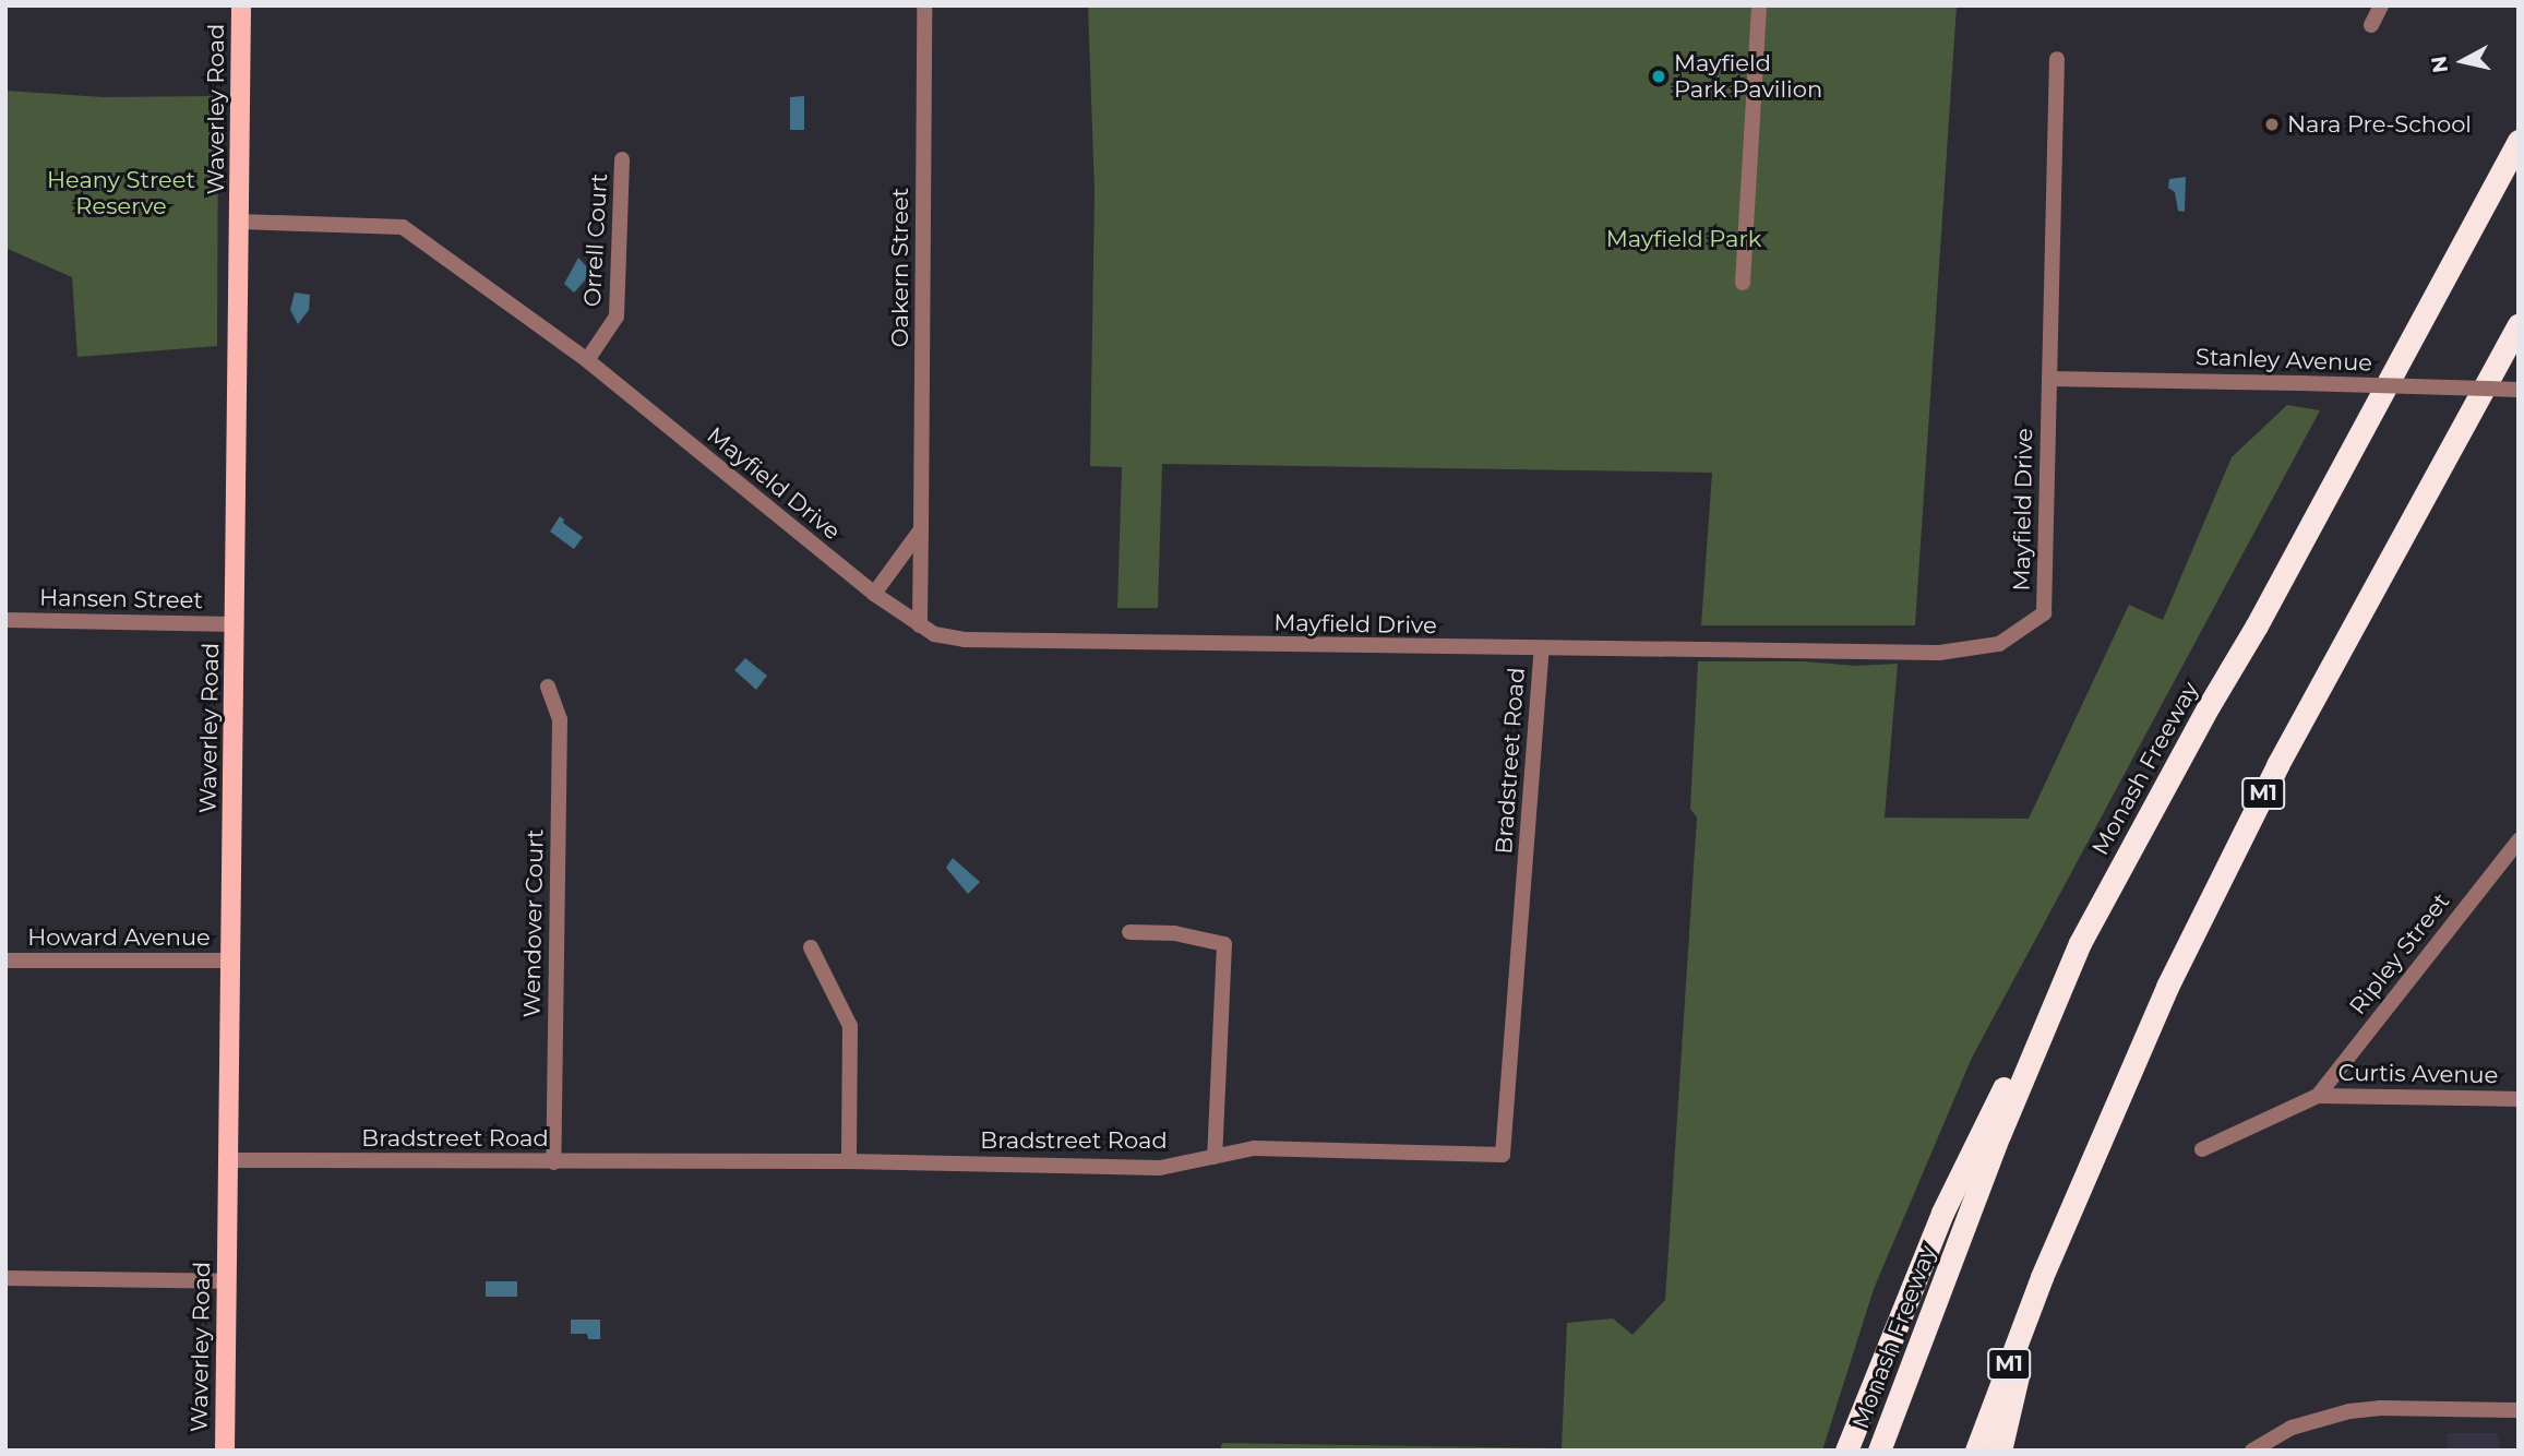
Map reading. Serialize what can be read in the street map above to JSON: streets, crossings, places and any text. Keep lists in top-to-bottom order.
{
  "streets": {
    "highway": ["Monash Freeway", "M1"],
    "main road": ["Waverley Road"],
    "street": [
      "Orrell Court",
      "Oakern Street",
      "Stanley Avenue",
      "Mayfield Drive",
      "Hansen Street",
      "Bradstreet Road",
      "Wendover Court",
      "Howard Avenue",
      "Ripley Street",
      "Curtis Avenue"
    ]
  },
  "crossings": [
    ["Waverley Road", "Mayfield Drive"],
    ["Waverley Road", "Hansen Street"],
    ["Waverley Road", "Bradstreet Road"],
    ["Waverley Road", "Howard Avenue"],
    ["Orrell Court", "Mayfield Drive"],
    ["Oakern Street", "Mayfield Drive"],
    ["Stanley Avenue", "Mayfield Drive"],
    ["Mayfield Drive", "Bradstreet Road"],
    ["Bradstreet Road", "Wendover Court"],
    ["Ripley Street", "Curtis Avenue"]
  ],
  "parks": ["Heany Street Reserve", "Mayfield Park"],
  "places": ["Mayfield Park Pavilion", "Nara Pre-School"],
  "north": "left"
}
